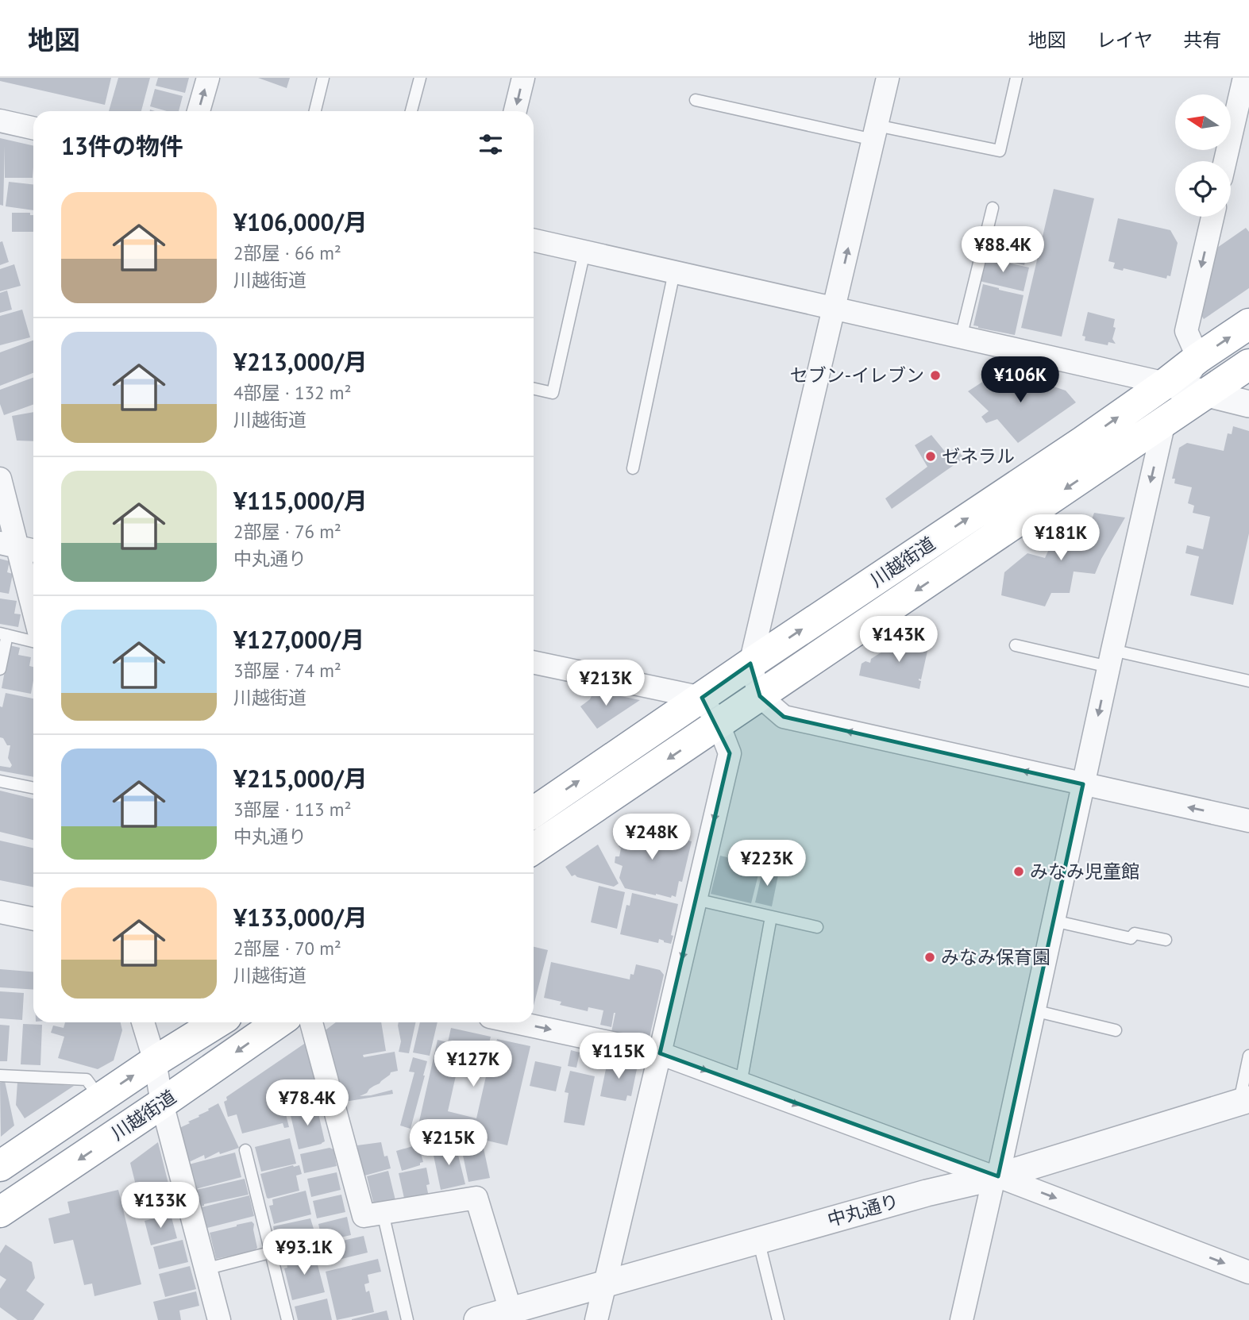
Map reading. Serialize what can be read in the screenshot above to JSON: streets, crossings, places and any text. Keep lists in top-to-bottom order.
{
  "streets": {
    "highway": ["川越街道"],
    "street": ["中丸通り"]
  },
  "places": [
    "セブン-イレブン",
    "ゼネラル",
    "みなみ児童館",
    "みなみ保育園"
  ],
  "north": "left",
  "page": {
    "header": "地図",
    "nav": ["地図", "レイヤ", "共有"],
    "heading": "13件の物件",
    "list": [
      {
        "name": "¥106,000/月",
        "note": "2部屋 · 66 m² · 川越街道"
      },
      {
        "name": "¥213,000/月",
        "note": "4部屋 · 132 m² · 川越街道"
      },
      {
        "name": "¥115,000/月",
        "note": "2部屋 · 76 m² · 中丸通り"
      },
      {
        "name": "¥127,000/月",
        "note": "3部屋 · 74 m² · 川越街道"
      },
      {
        "name": "¥215,000/月",
        "note": "3部屋 · 113 m² · 中丸通り"
      },
      {
        "name": "¥133,000/月",
        "note": "2部屋 · 70 m² · 川越街道"
      }
    ],
    "price": [
      "¥88.4K",
      "¥106K",
      "¥181K",
      "¥143K",
      "¥213K",
      "¥248K",
      "¥223K",
      "¥115K",
      "¥127K",
      "¥78.4K",
      "¥215K",
      "¥133K",
      "¥93.1K"
    ]
  }
}
